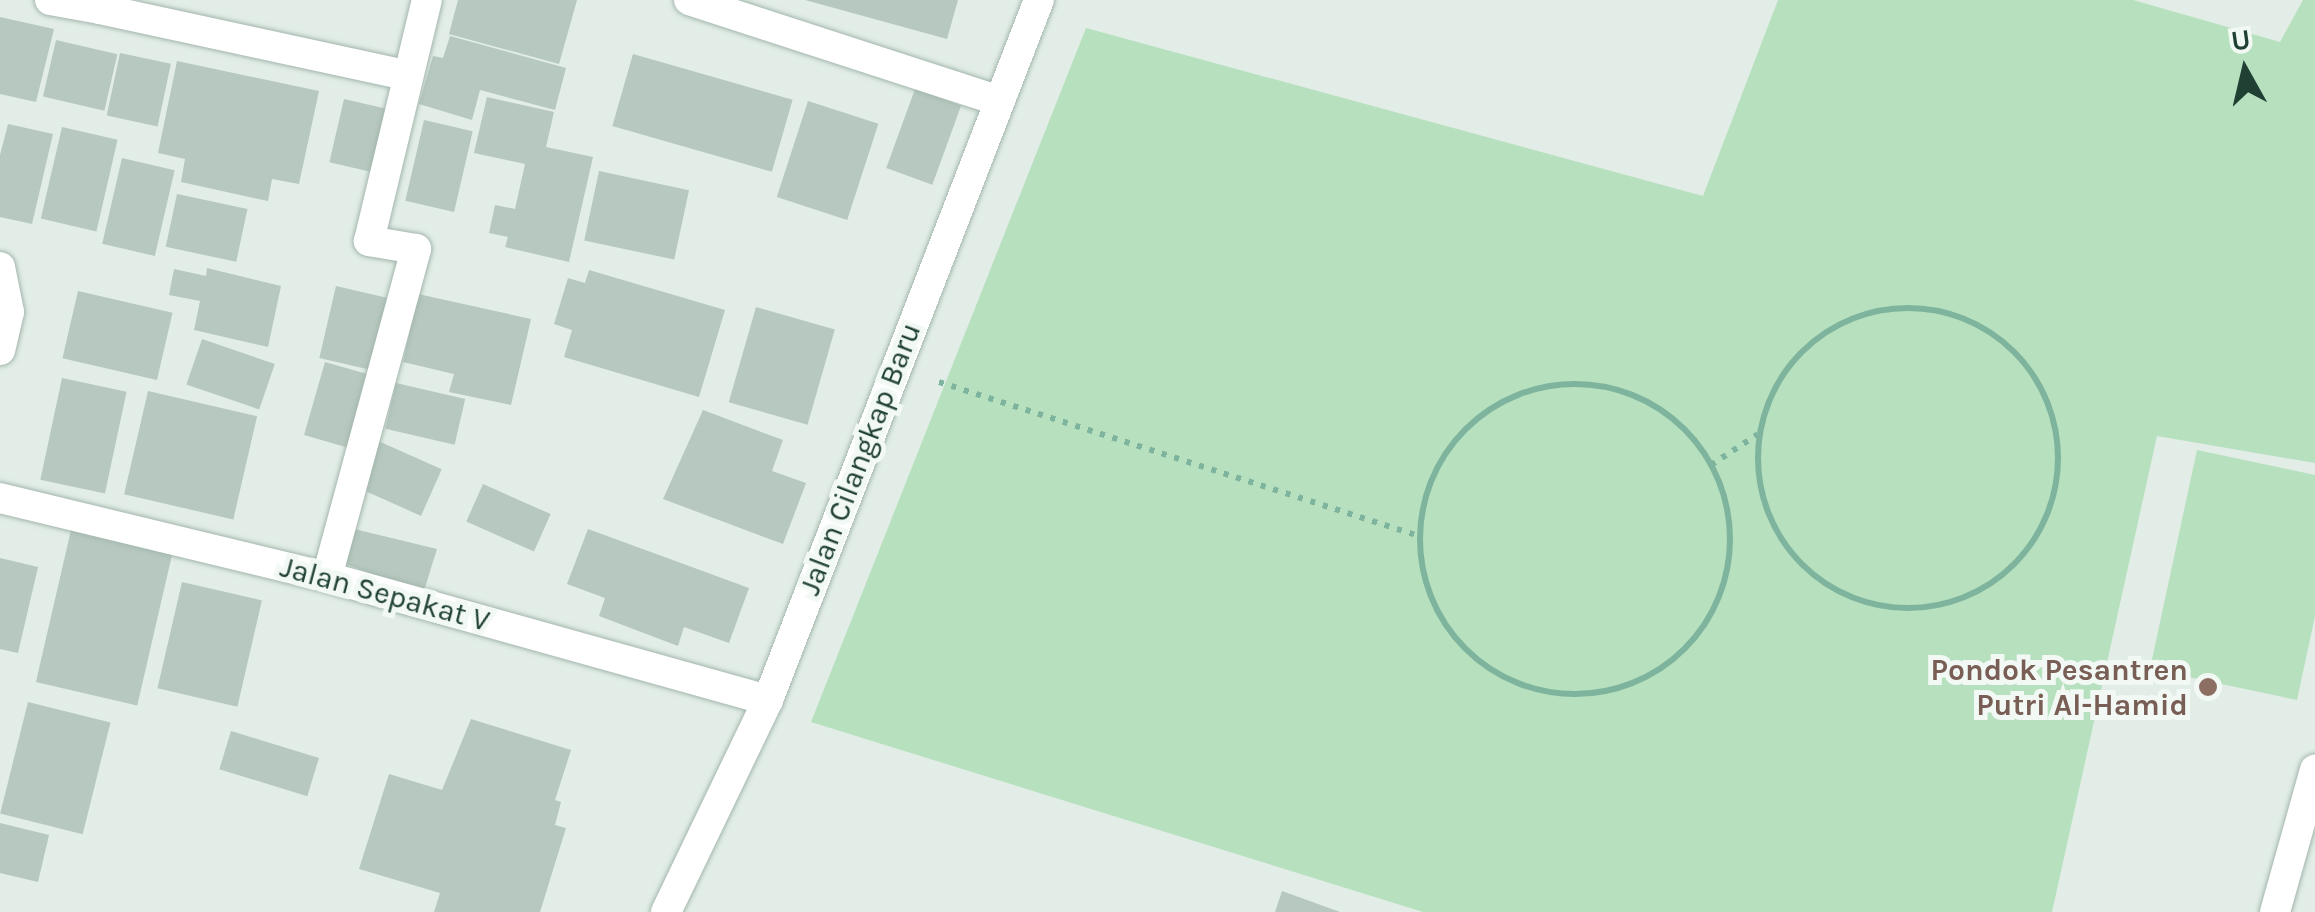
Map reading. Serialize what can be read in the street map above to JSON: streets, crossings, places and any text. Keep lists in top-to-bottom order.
{
  "streets": {
    "street": ["Jalan Cilangkap Baru", "Jalan Sepakat V"]
  },
  "crossings": [
    ["Jalan Cilangkap Baru", "Jalan Sepakat V"]
  ],
  "places": ["Pondok Pesantren Putri Al-Hamid"],
  "north": "top"
}
